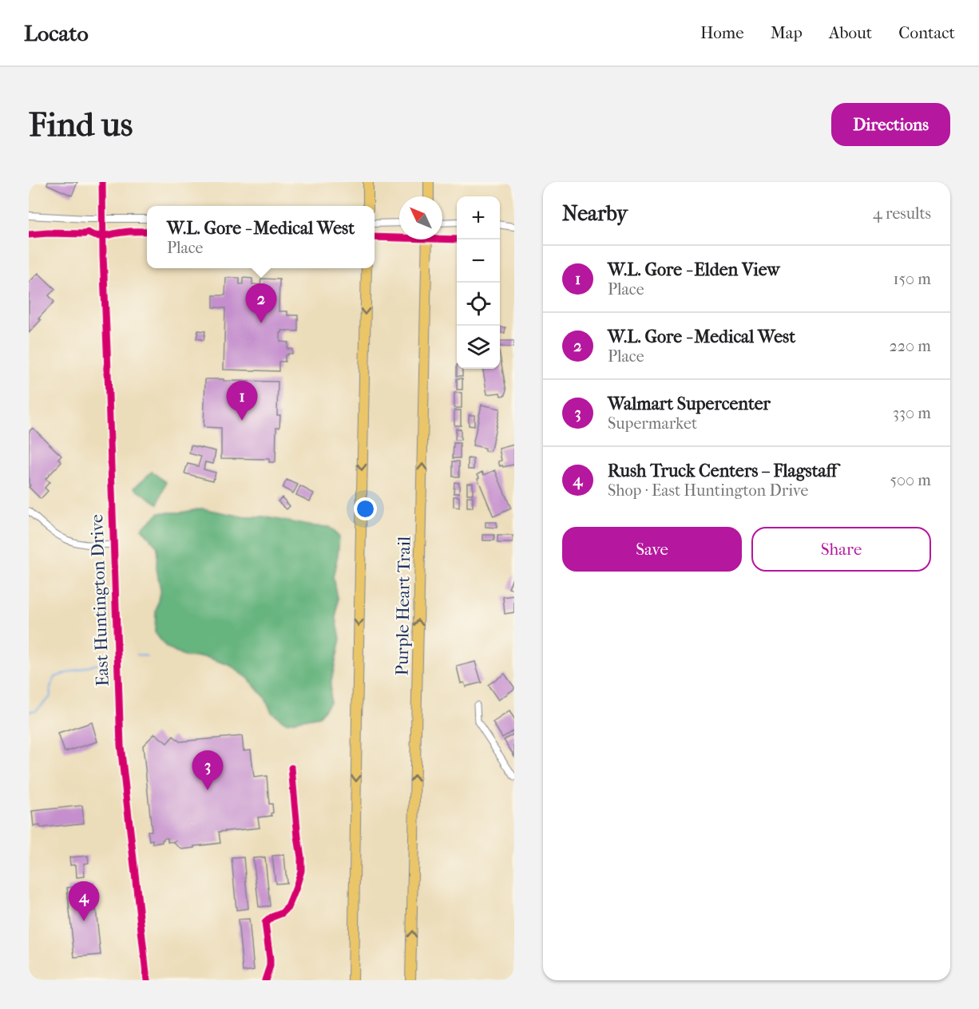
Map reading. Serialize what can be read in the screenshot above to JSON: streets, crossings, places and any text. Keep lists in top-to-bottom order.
{
  "streets": {
    "highway": ["Purple Heart Trail"],
    "street": ["East Huntington Drive"]
  },
  "north": "top left",
  "page": {
    "header": "Locato",
    "nav": [
      "Home",
      "Map",
      "About",
      "Contact"
    ],
    "buttons": [
      "Directions",
      ["Save", "Share"]
    ],
    "title": "Find us",
    "heading": ["Nearby", "4 results"],
    "map_buttons": ["+", "−"],
    "popup": ["W.L. Gore - Medical West", "Place"],
    "list": [
      {
        "mark": "1",
        "name": "W.L. Gore - Elden View",
        "note": "Place",
        "value": "150 m"
      },
      {
        "mark": "2",
        "name": "W.L. Gore - Medical West",
        "note": "Place",
        "value": "220 m"
      },
      {
        "mark": "3",
        "name": "Walmart Supercenter",
        "note": "Supermarket",
        "value": "330 m"
      },
      {
        "mark": "4",
        "name": "Rush Truck Centers – Flagstaff",
        "note": "Shop · East Huntington Drive",
        "value": "500 m"
      }
    ],
    "pins": [
      "2",
      "1",
      "3",
      "4"
    ]
  }
}
